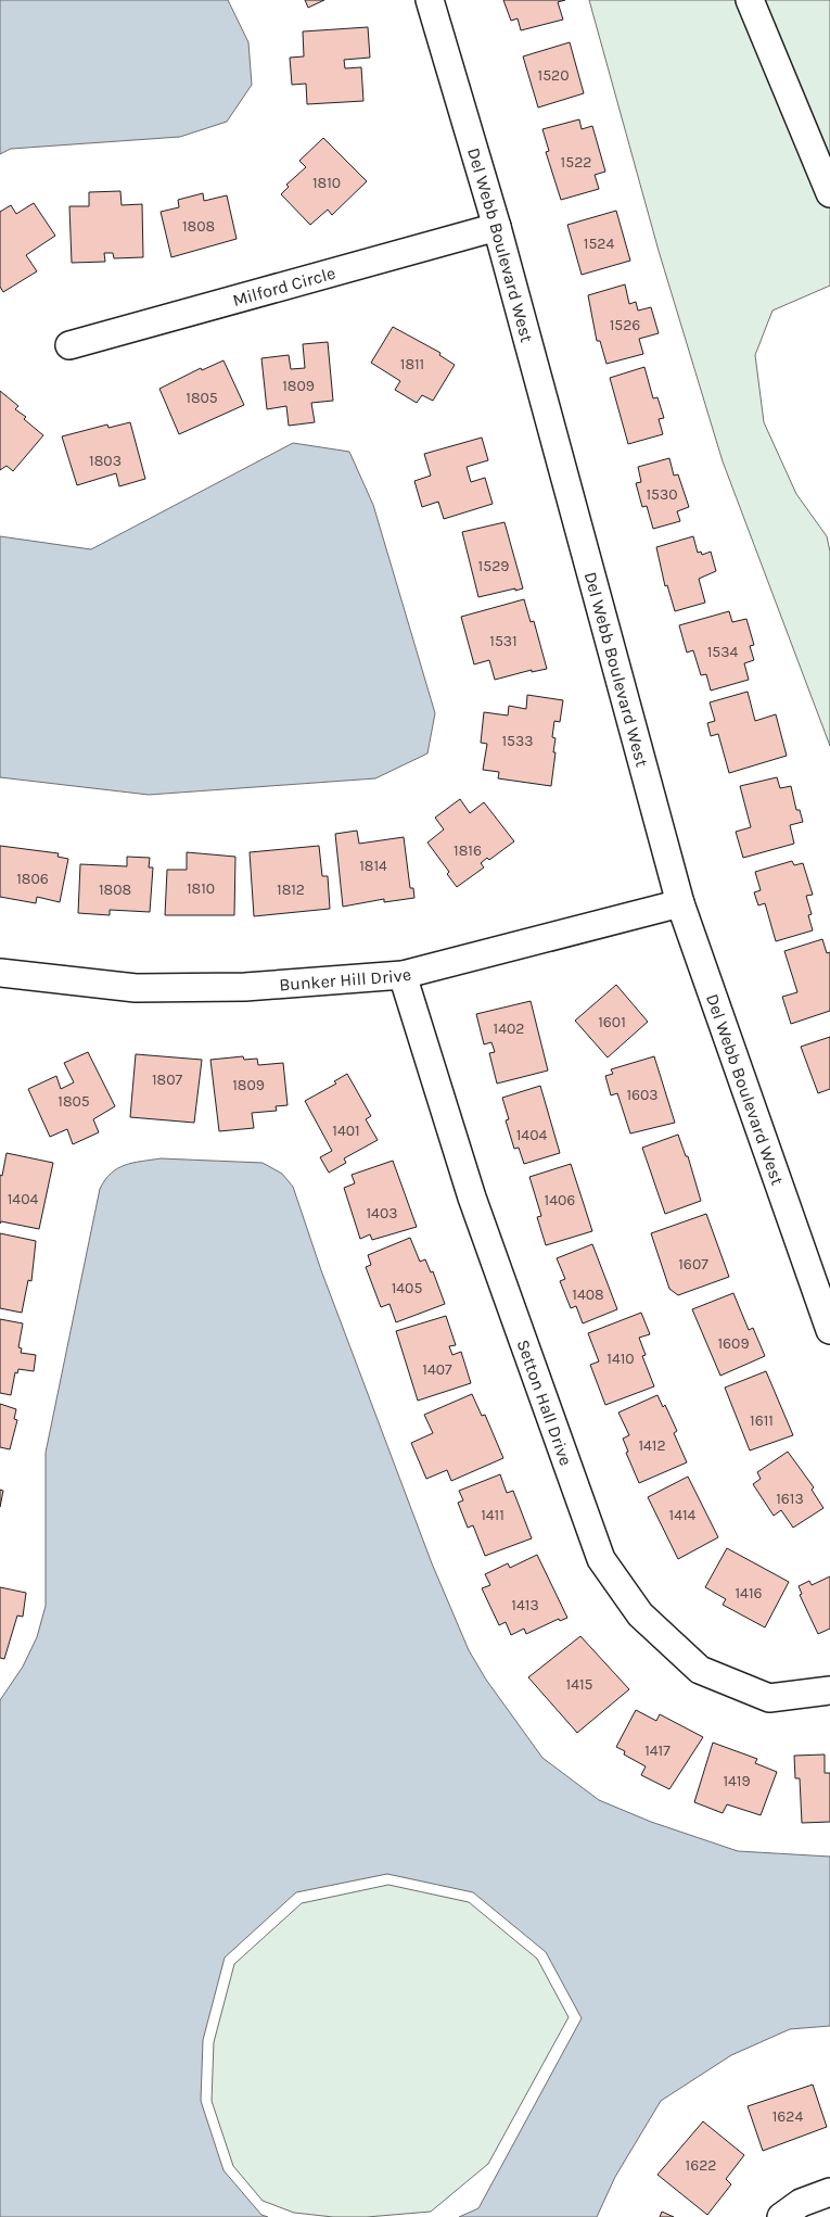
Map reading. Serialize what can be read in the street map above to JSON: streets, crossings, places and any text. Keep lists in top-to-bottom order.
{
  "streets": {
    "street": [
      "Del Webb Boulevard West",
      "Milford Circle",
      "Bunker Hill Drive",
      "Setton Hall Drive"
    ]
  },
  "crossings": [
    ["Del Webb Boulevard West", "Milford Circle"],
    ["Del Webb Boulevard West", "Bunker Hill Drive"],
    ["Bunker Hill Drive", "Setton Hall Drive"]
  ],
  "house_numbers": [
    "1520",
    "1522",
    "1810",
    "1808",
    "1524",
    "1526",
    "1811",
    "1809",
    "1805",
    "1803",
    "1530",
    "1529",
    "1531",
    "1534",
    "1533",
    "1816",
    "1814",
    "1806",
    "1810",
    "1808",
    "1812",
    "1601",
    "1402",
    "1807",
    "1809",
    "1603",
    "1805",
    "1401",
    "1404",
    "1404",
    "1406",
    "1403",
    "1607",
    "1405",
    "1408",
    "1609",
    "1410",
    "1407",
    "1611",
    "1412",
    "1613",
    "1411",
    "1414",
    "1416",
    "1413",
    "1415",
    "1417",
    "1419",
    "1624",
    "1622"
  ]
}
